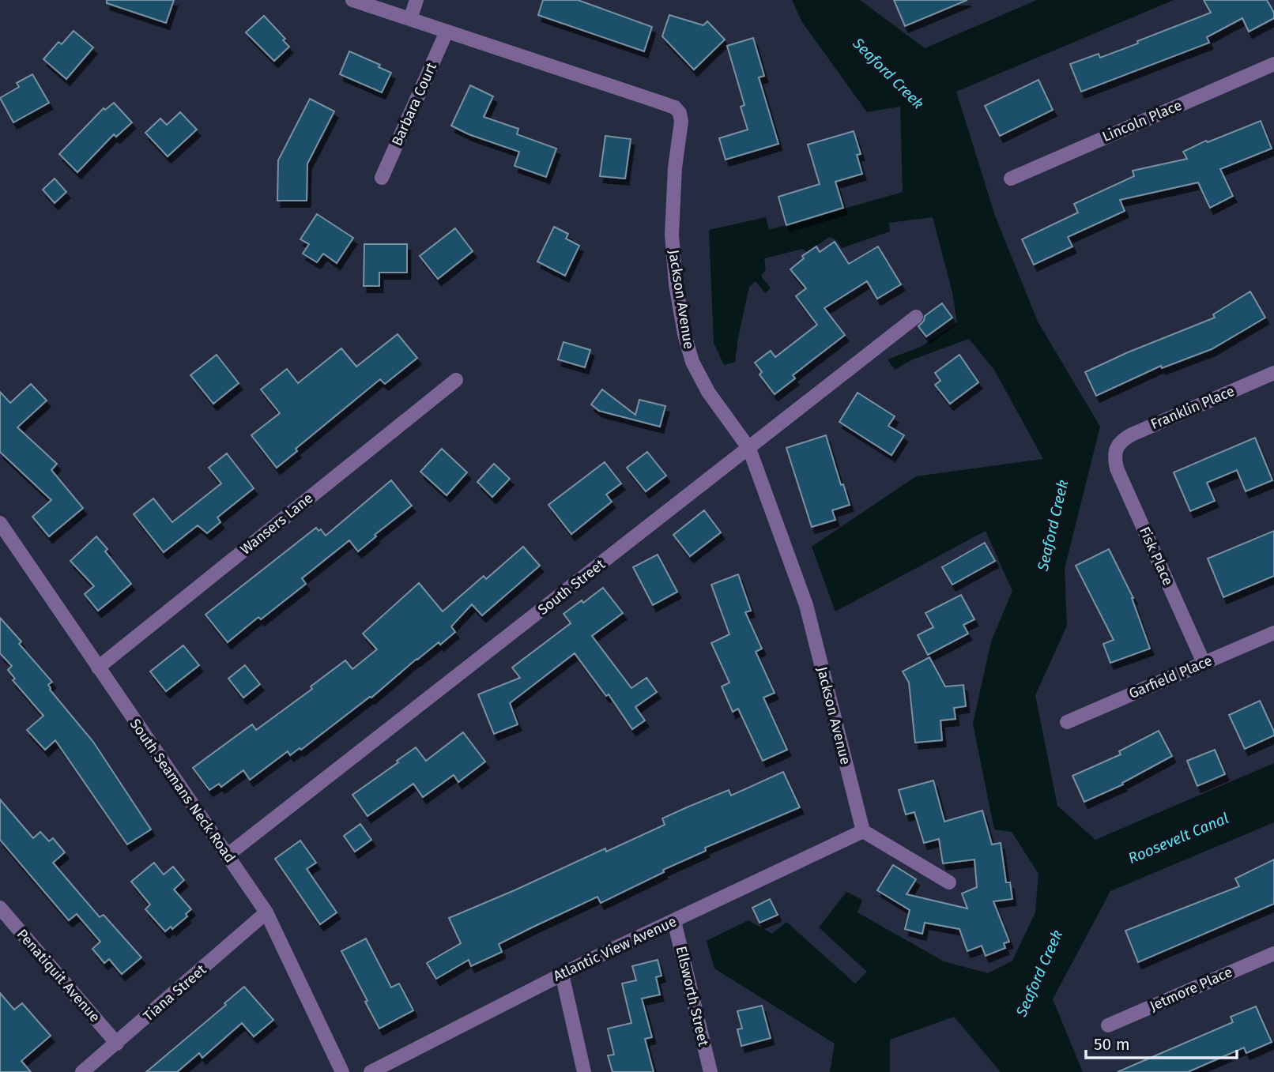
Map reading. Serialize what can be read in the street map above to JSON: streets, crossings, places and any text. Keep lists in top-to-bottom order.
{
  "streets": {
    "street": [
      "Barbara Court",
      "Lincoln Place",
      "Jackson Avenue",
      "Franklin Place",
      "Wansers Lane",
      "Fisk Place",
      "South Street",
      "Garfield Place",
      "South Seamans Neck Road",
      "Atlantic View Avenue",
      "Penatiquit Avenue",
      "Jetmore Place",
      "Tiana Street",
      "Ellsworth Street"
    ]
  },
  "crossings": [
    ["Barbara Court", "Jackson Avenue"],
    ["Jackson Avenue", "South Street"],
    ["Jackson Avenue", "Atlantic View Avenue"],
    ["Franklin Place", "Fisk Place"],
    ["Wansers Lane", "South Seamans Neck Road"],
    ["Fisk Place", "Garfield Place"],
    ["South Street", "South Seamans Neck Road"],
    ["South Seamans Neck Road", "Tiana Street"],
    ["Atlantic View Avenue", "Ellsworth Street"],
    ["Penatiquit Avenue", "Tiana Street"]
  ],
  "water": ["Seaford Creek", "Roosevelt Canal"],
  "scale_bar": "50 m"
}
